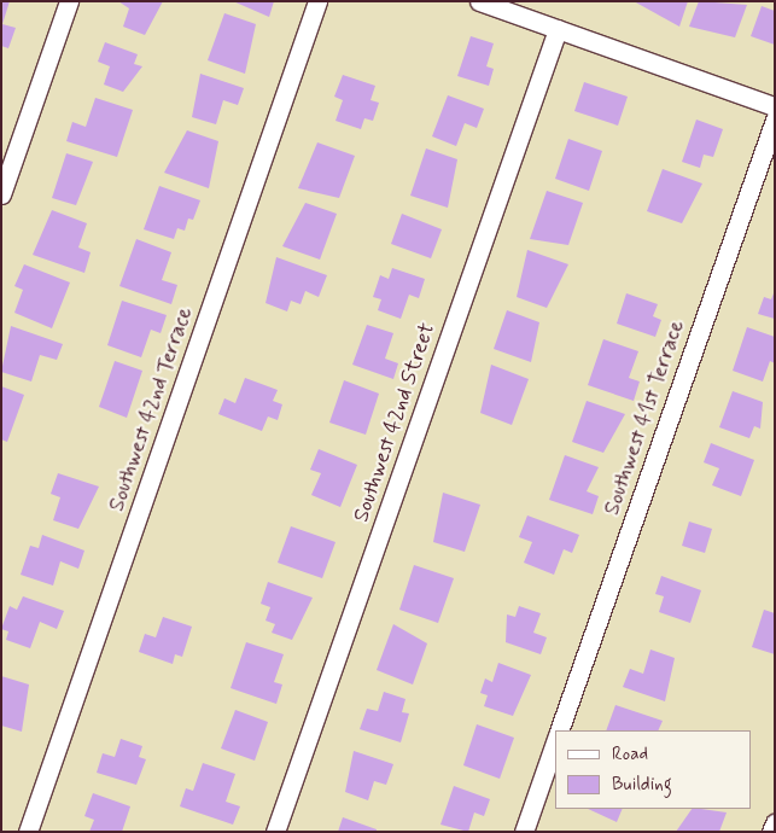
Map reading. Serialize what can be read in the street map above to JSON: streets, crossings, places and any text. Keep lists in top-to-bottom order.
{
  "streets": {
    "street": ["Southwest 42nd Terrace", "Southwest 41st Terrace", "Southwest 42nd Street"]
  },
  "legend": ["Road", "Building"]
}
